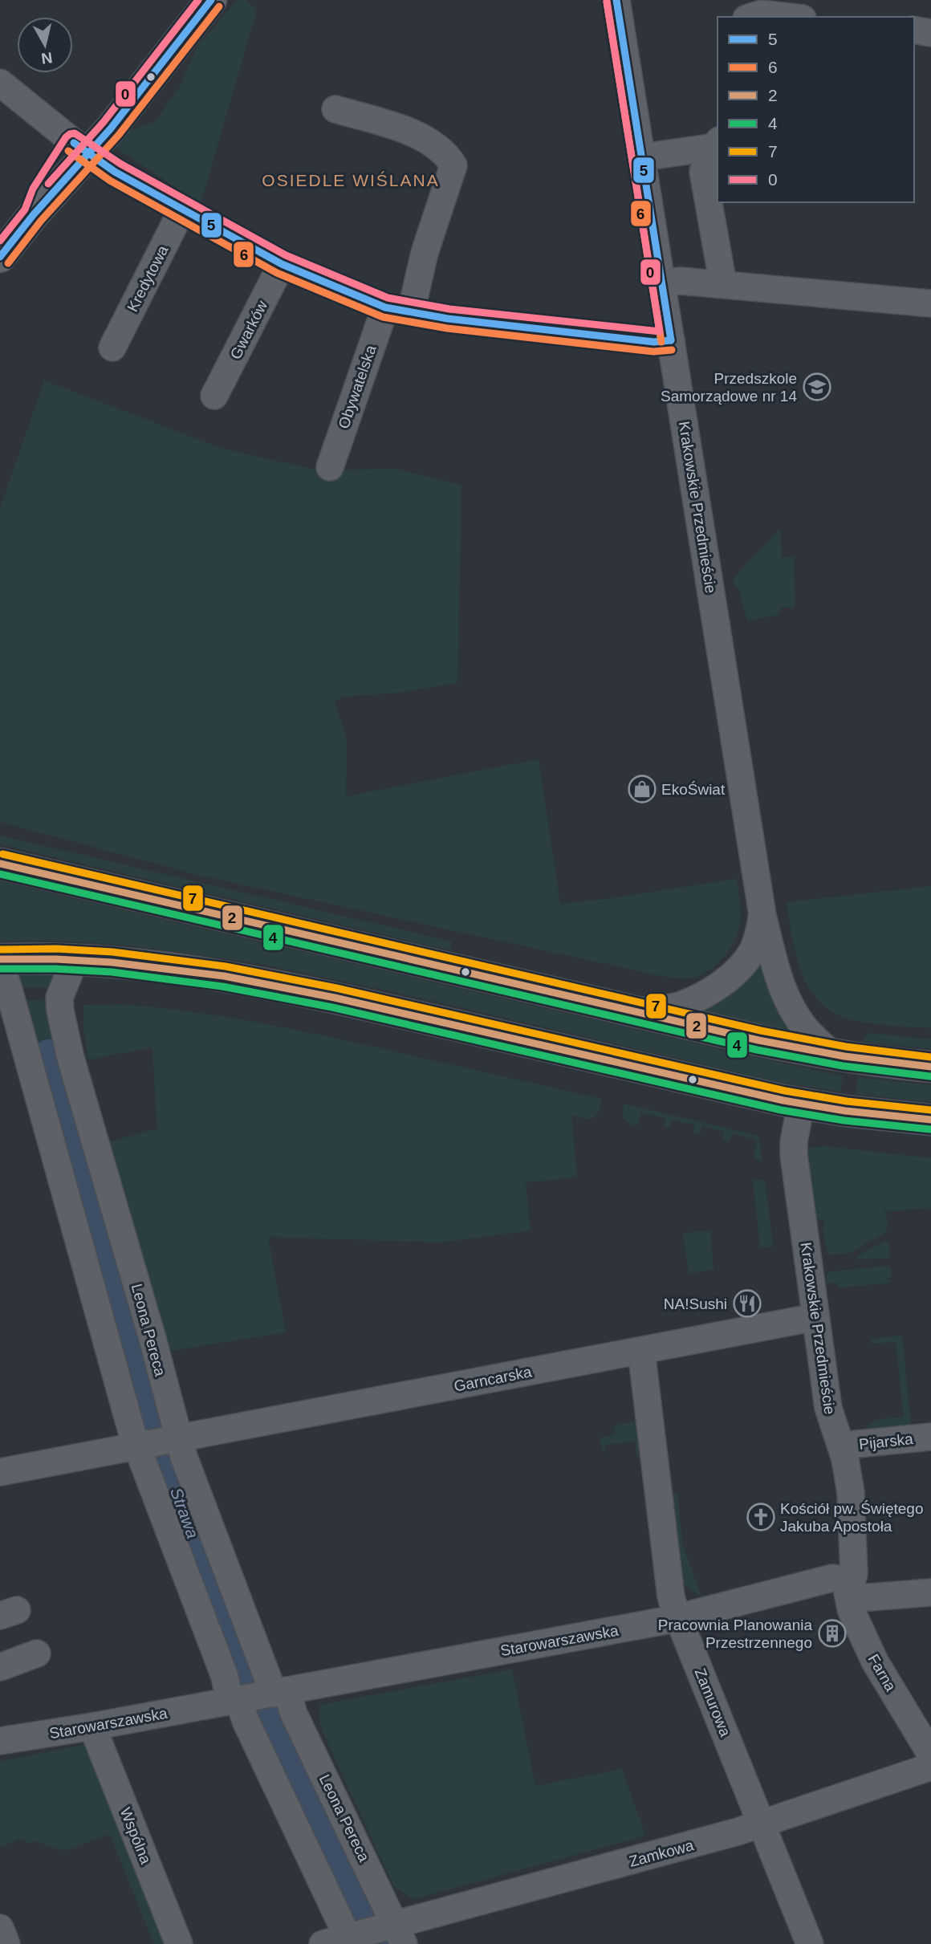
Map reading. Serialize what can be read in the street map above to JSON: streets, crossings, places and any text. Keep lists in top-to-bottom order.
{
  "streets": {
    "street": [
      "Kredytowa",
      "Gwarków",
      "Obywatelska",
      "Krakowskie Przedmieście",
      "Leona Pereca",
      "Garncarska",
      "Pijarska",
      "Starowarszawska",
      "Farna",
      "Zamurowa",
      "Wspólna",
      "Zamkowa"
    ]
  },
  "crossings": [
    ["Krakowskie Przedmieście", "Garncarska"],
    ["Krakowskie Przedmieście", "Pijarska"],
    ["Krakowskie Przedmieście", "Starowarszawska"],
    ["Krakowskie Przedmieście", "Farna"],
    ["Leona Pereca", "Garncarska"],
    ["Leona Pereca", "Starowarszawska"],
    ["Leona Pereca", "Zamkowa"],
    ["Garncarska", "Zamurowa"],
    ["Starowarszawska", "Farna"],
    ["Starowarszawska", "Zamurowa"],
    ["Starowarszawska", "Wspólna"],
    ["Zamurowa", "Zamkowa"]
  ],
  "districts": ["OSIEDLE WIŚLANA"],
  "water": ["Strawa"],
  "places": {
    "school or university": ["Przedszkole Samorządowe nr 14"],
    "shop": ["EkoŚwiat"],
    "restaurant": ["NA!Sushi"],
    "church": ["Kościół pw. Świętego Jakuba Apostoła"],
    "building": ["Pracownia Planowania Przestrzennego"]
  },
  "lines": [
    "transit line 5",
    "transit line 0",
    "transit line 6",
    "transit line 7",
    "transit line 2",
    "transit line 4"
  ],
  "legend": [
    "5",
    "6",
    "2",
    "4",
    "7",
    "0"
  ],
  "north": "bottom"
}
